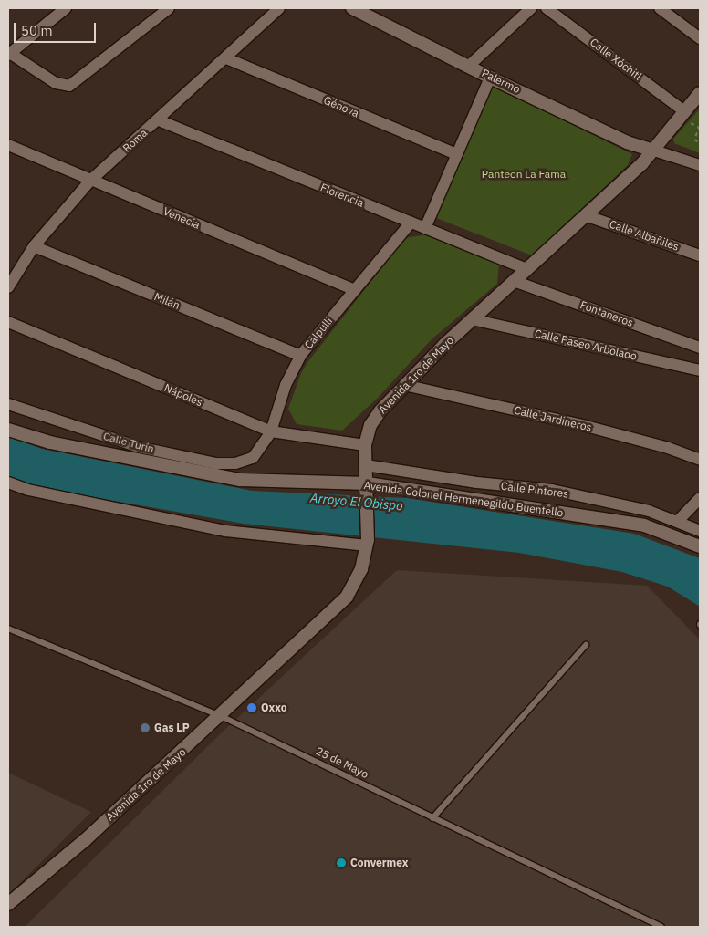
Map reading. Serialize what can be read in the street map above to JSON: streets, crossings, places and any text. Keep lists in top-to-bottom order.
{
  "streets": {
    "street": [
      "Calle Xóchitl",
      "Palermo",
      "Génova",
      "Roma",
      "Florencia",
      "Venecia",
      "Calle Albañiles",
      "Milán",
      "Fontaneros",
      "Calpulli",
      "Calle Paseo Arbolado",
      "Avenida 1ro de Mayo",
      "Nápoles",
      "Calle Jardineros",
      "Calle Turín",
      "Calle Pintores",
      "Avenida Colonel Hermenegildo Buentello"
    ],
    "lane": ["25 de Mayo"]
  },
  "crossings": [
    ["Calle Xóchitl", "Avenida 1ro de Mayo"],
    ["Palermo", "Avenida 1ro de Mayo"],
    ["Génova", "Roma"],
    ["Roma", "Florencia"],
    ["Roma", "Venecia"],
    ["Roma", "Milán"],
    ["Florencia", "Calpulli"],
    ["Florencia", "Avenida 1ro de Mayo"],
    ["Venecia", "Calpulli"],
    ["Calle Albañiles", "Avenida 1ro de Mayo"],
    ["Milán", "Calpulli"],
    ["Fontaneros", "Avenida 1ro de Mayo"],
    ["Calpulli", "Nápoles"],
    ["Calpulli", "Calle Turín"],
    ["Calle Paseo Arbolado", "Avenida 1ro de Mayo"],
    ["Avenida 1ro de Mayo", "Nápoles"],
    ["Avenida 1ro de Mayo", "Calle Jardineros"],
    ["Avenida 1ro de Mayo", "Calle Pintores"],
    ["Avenida 1ro de Mayo", "Avenida Colonel Hermenegildo Buentello"],
    ["Avenida 1ro de Mayo", "25 de Mayo"]
  ],
  "water": ["Arroyo El Obispo"],
  "parks": ["Panteon La Fama"],
  "places": ["Oxxo", "Gas LP", "Convermex"],
  "scale_bar": "50 m"
}
